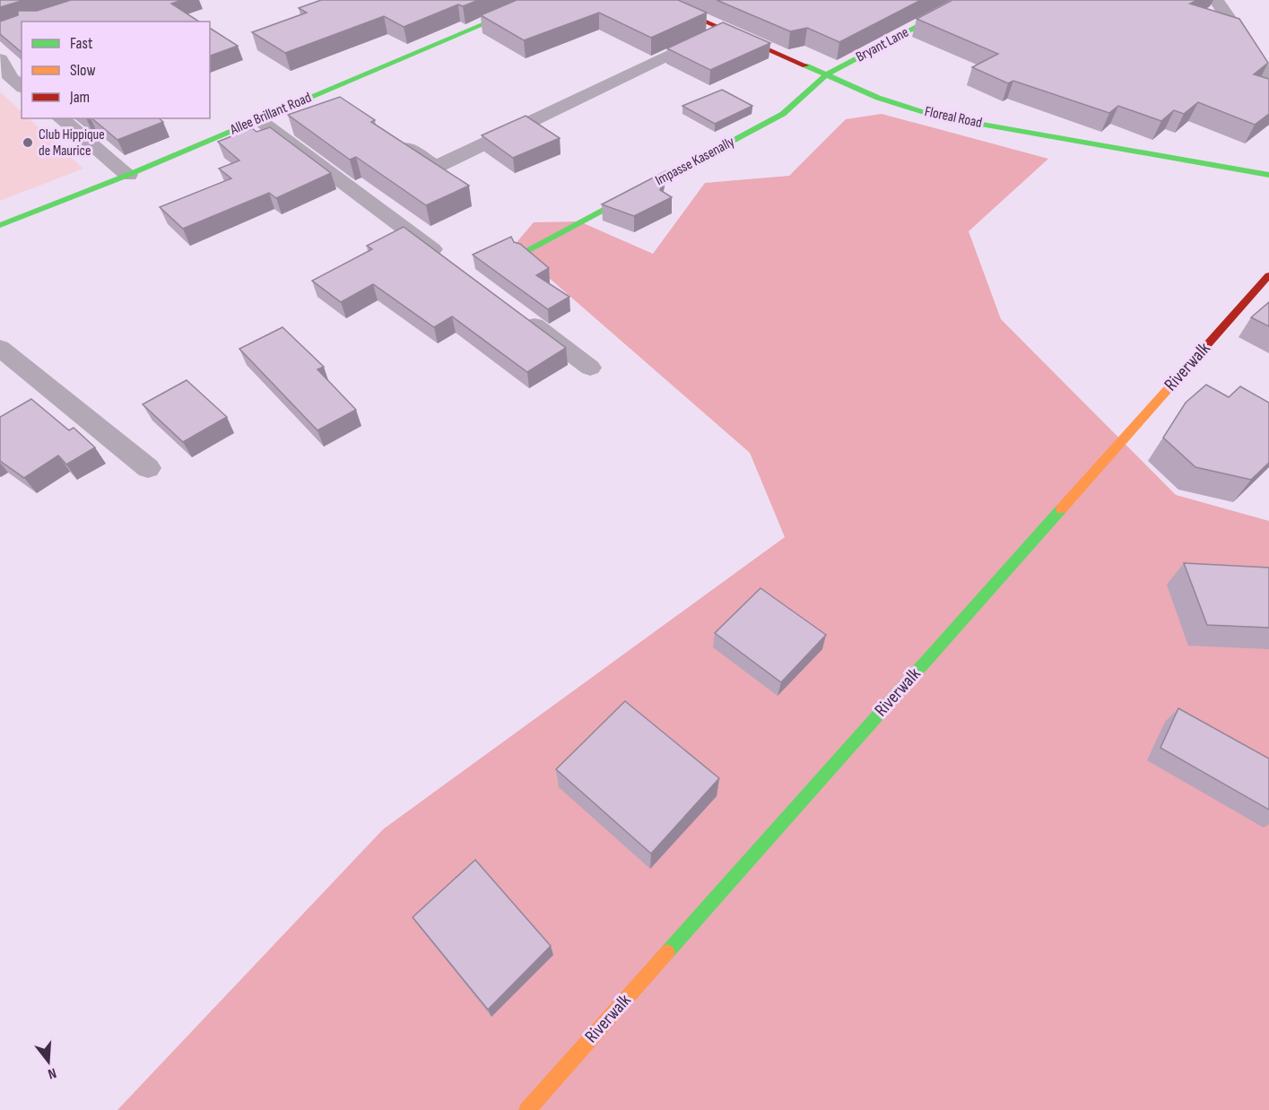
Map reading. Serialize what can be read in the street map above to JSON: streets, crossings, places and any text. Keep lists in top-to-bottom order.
{
  "streets": {
    "street": [
      "Bryant Lane",
      "Allee Brillant Road",
      "Floreal Road",
      "Impasse Kasenally",
      "Riverwalk"
    ]
  },
  "crossings": [
    ["Bryant Lane", "Floreal Road"],
    ["Bryant Lane", "Impasse Kasenally"],
    ["Floreal Road", "Impasse Kasenally"]
  ],
  "places": ["Club Hippique de Maurice"],
  "legend": ["Fast", "Slow", "Jam"],
  "north": "bottom"
}
